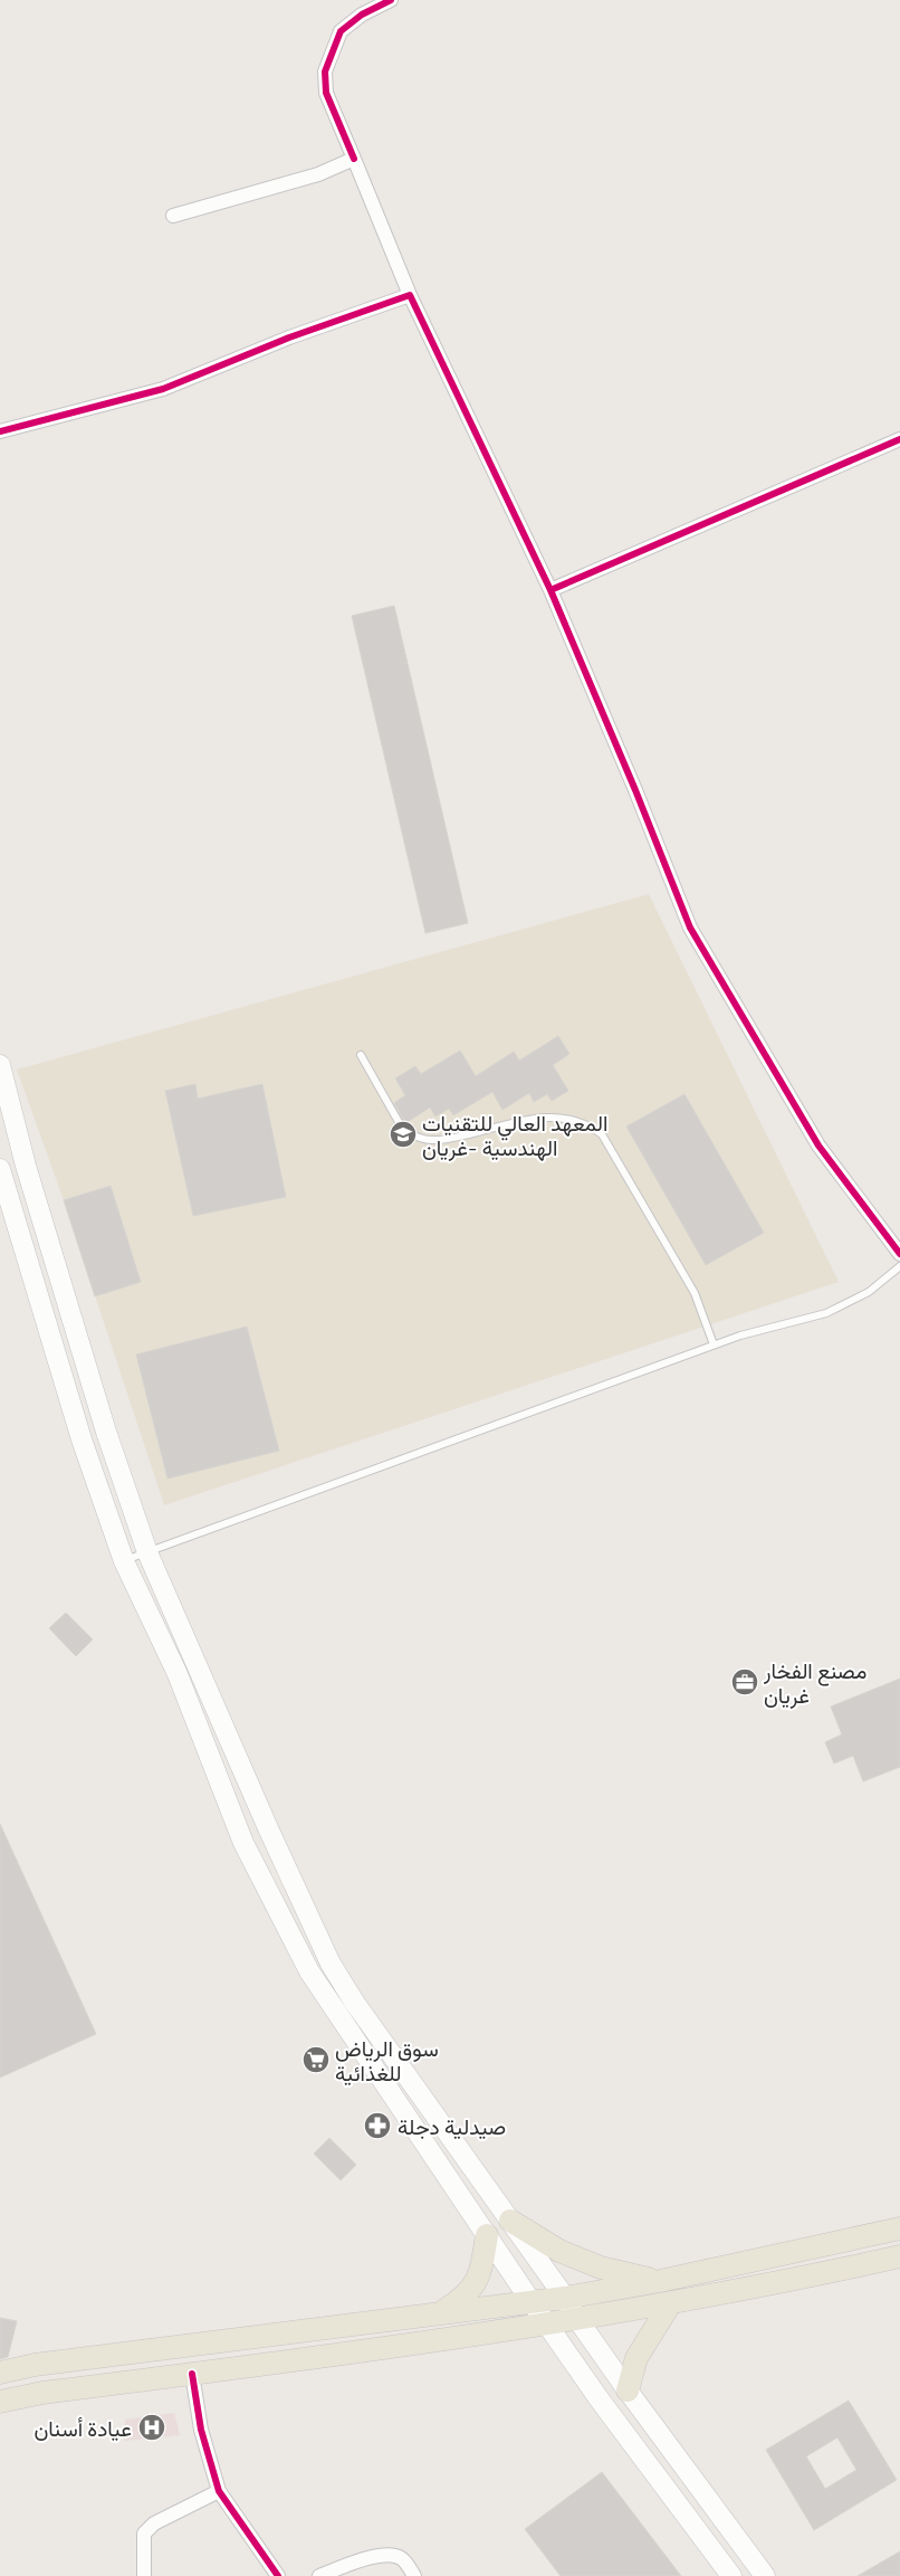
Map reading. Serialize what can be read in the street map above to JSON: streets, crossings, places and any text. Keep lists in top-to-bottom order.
{
  "places": {
    "school or university": ["المعهد العالي للتقنيات الهندسية -غريان"],
    "office": ["مصنع الفخار غريان"],
    "supermarket": ["سوق الرياض للغذائية"],
    "pharmacy": ["صيدلية دجلة"],
    "hospital": ["عيادة أسنان"]
  }
}
